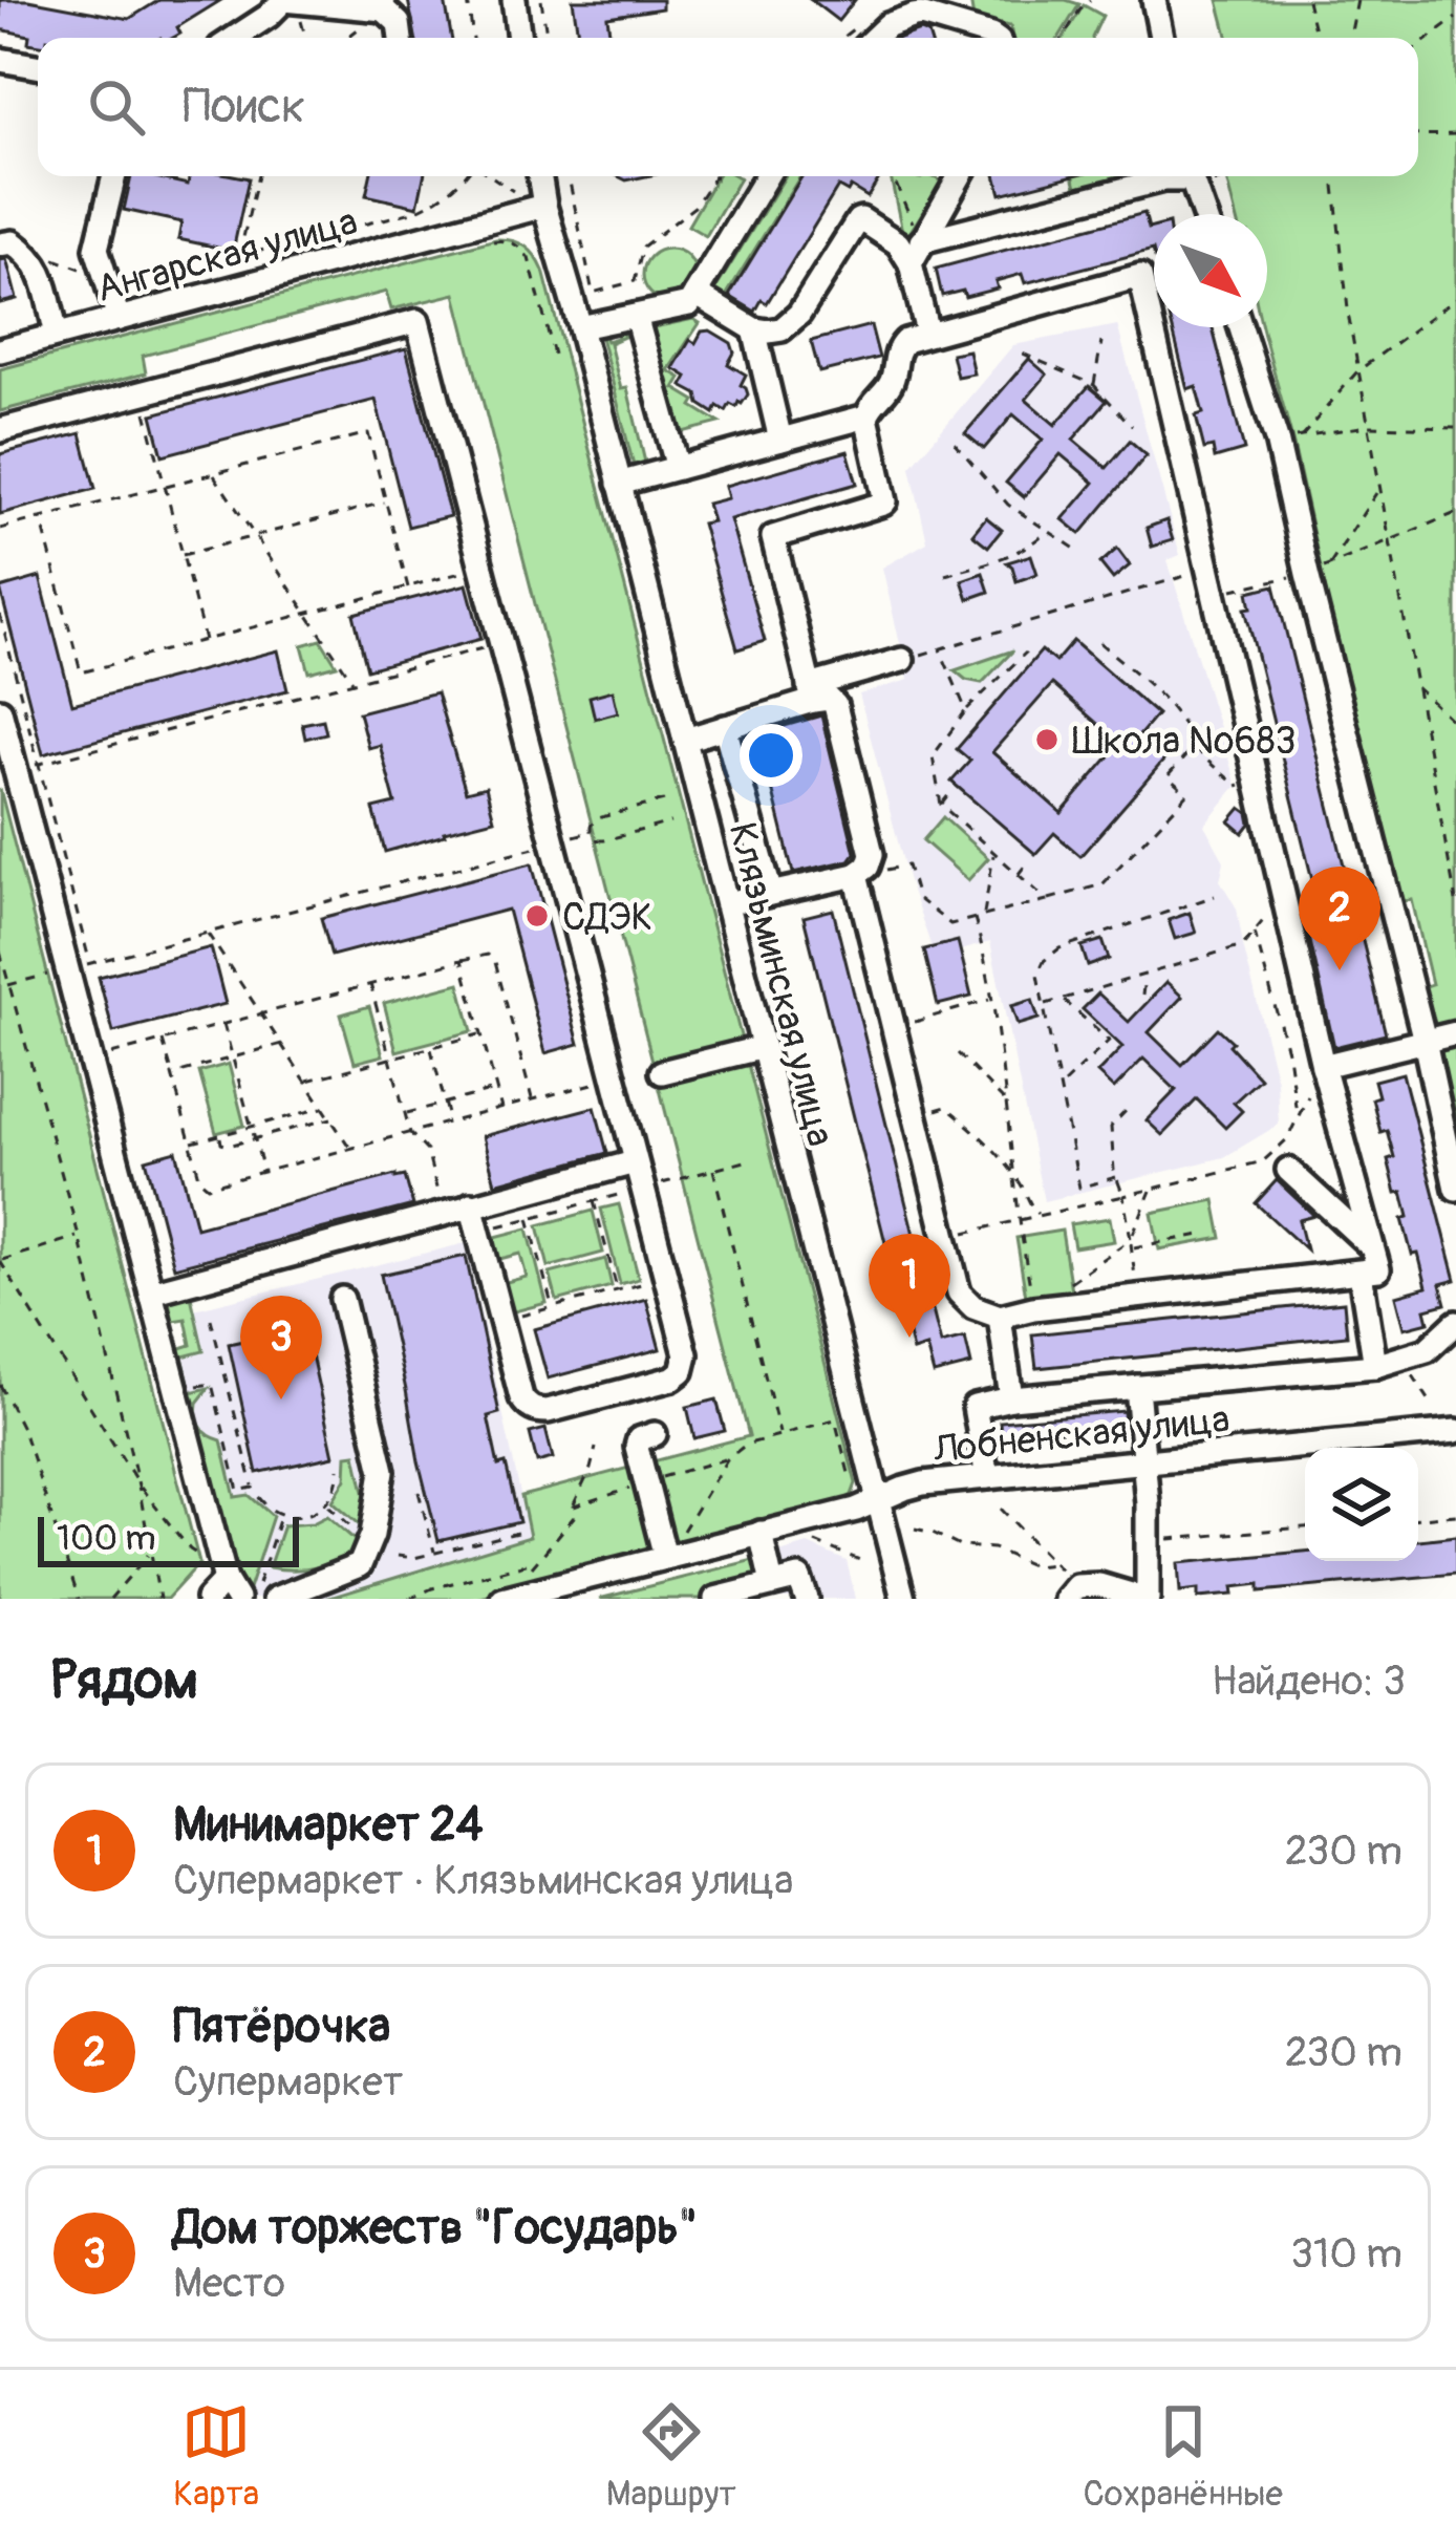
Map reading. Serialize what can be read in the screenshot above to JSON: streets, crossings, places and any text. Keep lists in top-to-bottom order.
{
  "streets": {
    "street": ["Ангарская улица", "Клязьминская улица", "Лобненская улица"]
  },
  "crossings": [
    ["Ангарская улица", "Клязьминская улица"],
    ["Клязьминская улица", "Лобненская улица"]
  ],
  "places": ["Школа №683", "СДЭК"],
  "scale_bar": "100 m",
  "north": "bottom right",
  "page": {
    "search": "Поиск",
    "pins": ["2", "1", "3"],
    "scale": "100 m",
    "heading": ["Рядом", "Найдено: 3"],
    "list": [
      {
        "mark": "1",
        "name": "Минимаркет 24",
        "note": "Супермаркет · Клязьминская улица",
        "value": "230 m"
      },
      {
        "mark": "2",
        "name": "Пятёрочка",
        "note": "Супермаркет",
        "value": "230 m"
      },
      {
        "mark": "3",
        "name": "Дом торжеств \"Государь\"",
        "note": "Место",
        "value": "310 m"
      }
    ],
    "nav": ["Карта", "Маршрут", "Сохранённые"]
  }
}
